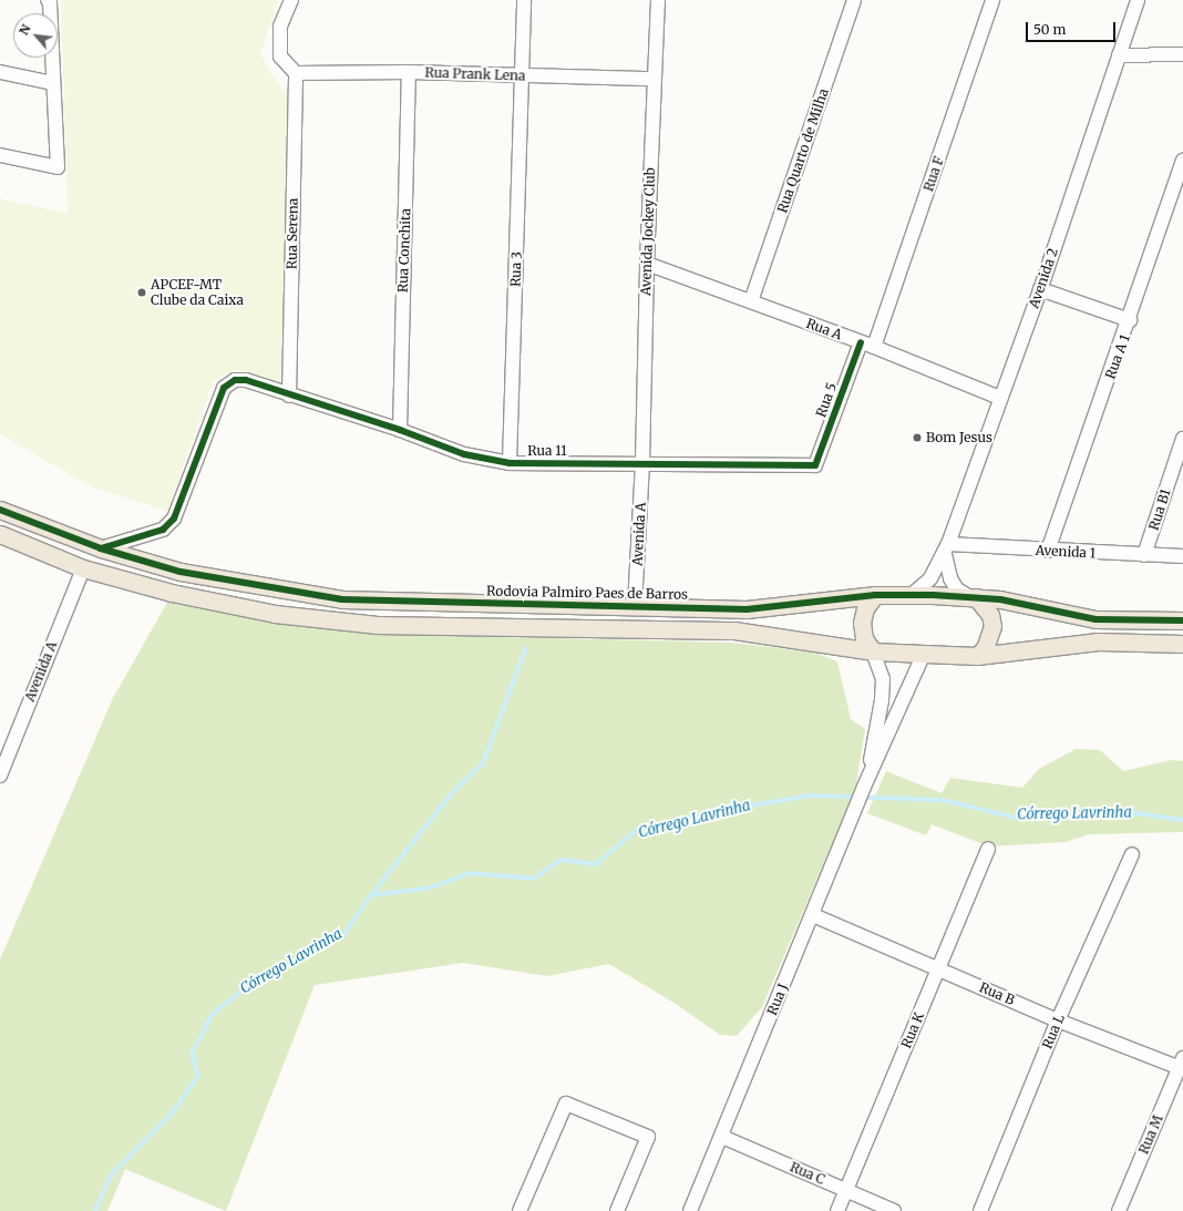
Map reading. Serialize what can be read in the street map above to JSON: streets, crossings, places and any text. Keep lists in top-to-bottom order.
{
  "streets": {
    "main road": ["Rodovia Palmiro Paes de Barros"],
    "street": [
      "Rua Prank Lena",
      "Rua Quarto de Milha",
      "Rua F",
      "Avenida Jockey Club",
      "Rua Serena",
      "Rua Conchita",
      "Rua 3",
      "Avenida 2",
      "Rua A",
      "Rua A 1",
      "Rua 5",
      "Rua 11",
      "Rua B1",
      "Avenida A",
      "Avenida 1",
      "Rua B",
      "Rua J",
      "Rua K",
      "Rua L",
      "Rua M",
      "Rua C"
    ]
  },
  "crossings": [
    ["Rua Prank Lena", "Avenida Jockey Club"],
    ["Rua Prank Lena", "Rua Serena"],
    ["Rua Prank Lena", "Rua Conchita"],
    ["Rua Prank Lena", "Rua 3"],
    ["Rua Quarto de Milha", "Rua A"],
    ["Rua F", "Rua A"],
    ["Avenida Jockey Club", "Rua A"],
    ["Avenida Jockey Club", "Rua 11"],
    ["Avenida Jockey Club", "Avenida A"],
    ["Rua Serena", "Rua 11"],
    ["Rua Conchita", "Rua 11"],
    ["Rua 3", "Rua 11"],
    ["Avenida 2", "Rua A"],
    ["Avenida 2", "Avenida 1"],
    ["Avenida 2", "Rodovia Palmiro Paes de Barros"],
    ["Rua A", "Rua 5"],
    ["Rua A 1", "Avenida 1"],
    ["Rua 5", "Rua 11"],
    ["Rua 11", "Avenida A"],
    ["Rua 11", "Rodovia Palmiro Paes de Barros"],
    ["Rua B1", "Avenida 1"],
    ["Avenida A", "Rodovia Palmiro Paes de Barros"],
    ["Rua B", "Rua J"],
    ["Rua B", "Rua K"],
    ["Rua B", "Rua L"],
    ["Rua B", "Rua M"],
    ["Rua J", "Rua C"],
    ["Rua K", "Rua C"]
  ],
  "water": ["Córrego Lavrinha"],
  "places": ["APCEF-MT Clube da Caixa", "Bom Jesus"],
  "scale_bar": "50 m",
  "north": "top left"
}
